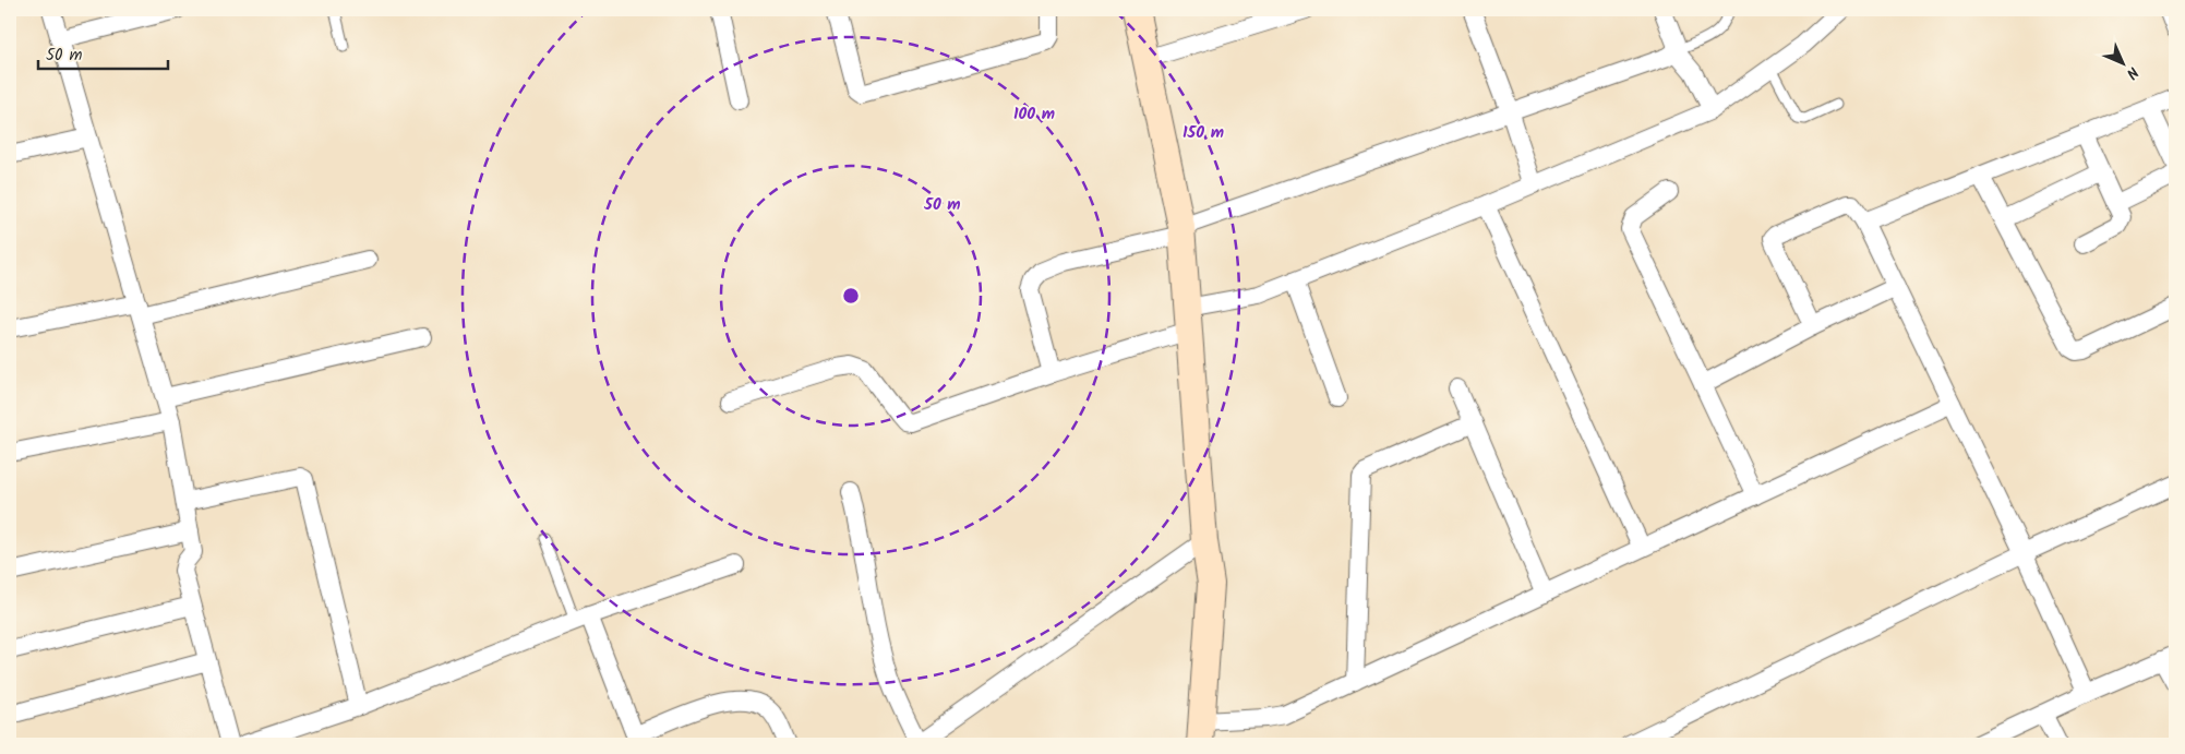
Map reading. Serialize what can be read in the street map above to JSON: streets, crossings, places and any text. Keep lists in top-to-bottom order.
{
  "scale_bar": "50 m",
  "north": "bottom right",
  "rings": ["100 m", "150 m", "50 m"]
}
